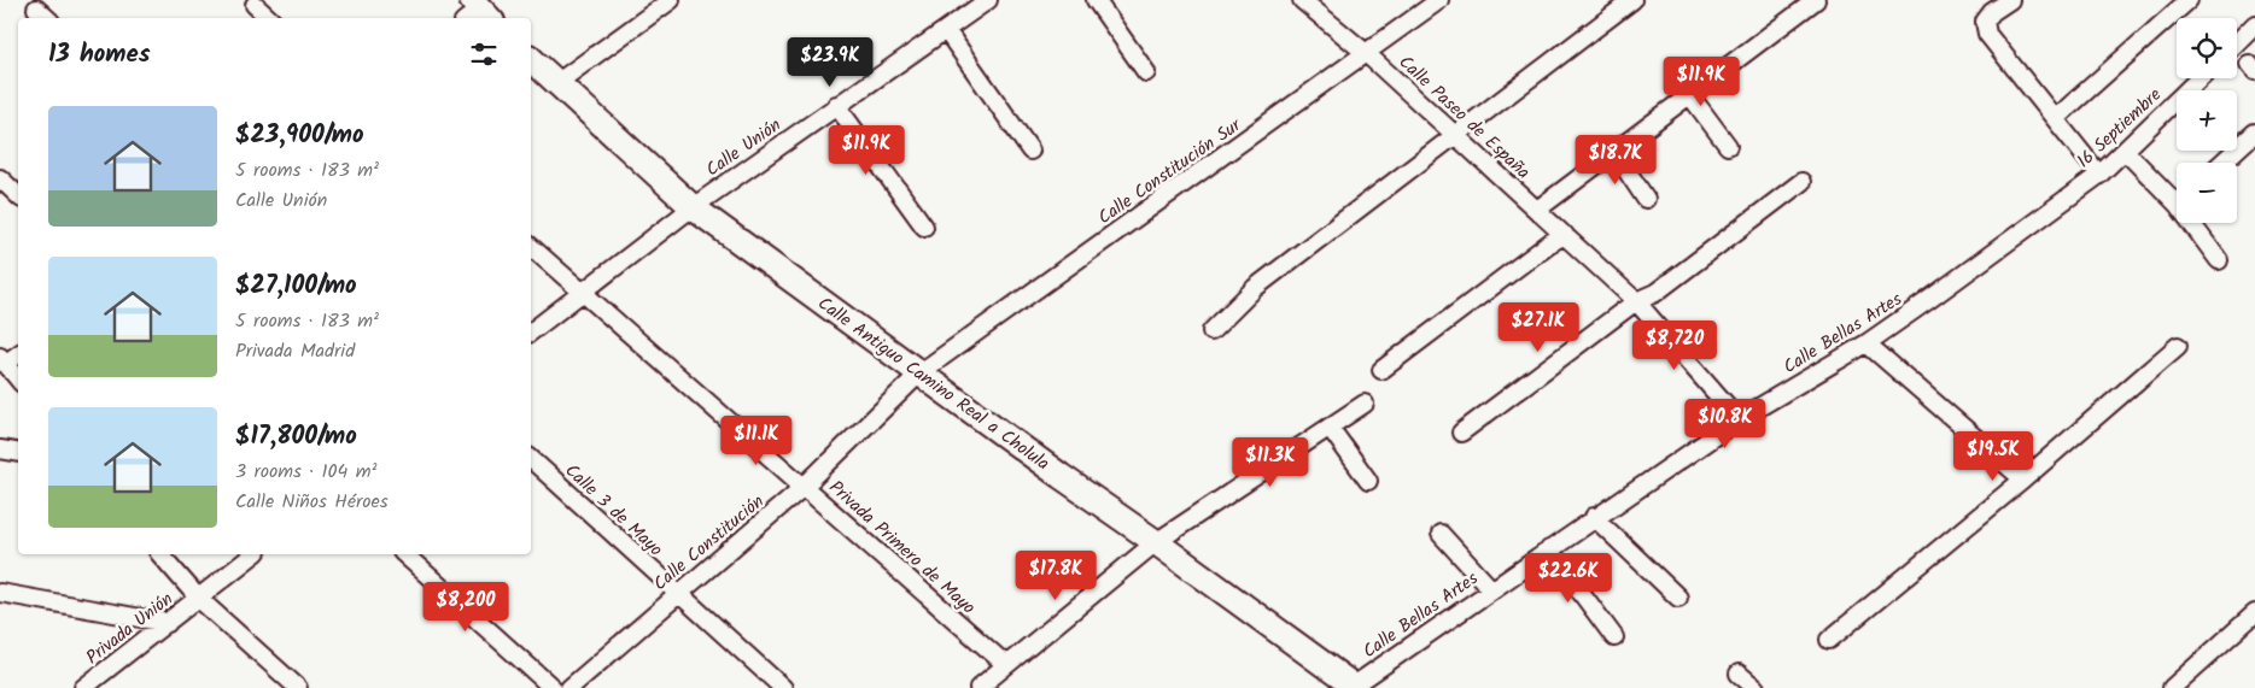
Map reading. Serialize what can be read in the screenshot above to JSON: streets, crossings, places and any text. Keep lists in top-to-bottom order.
{
  "streets": {
    "main road": ["Calle Antiguo Camino Real a Cholula"],
    "street": [
      "Calle Paseo de España",
      "16 Septiembre",
      "Calle Unión",
      "Calle Constitución Sur",
      "Calle Bellas Artes",
      "Calle 3 de Mayo",
      "Calle Constitución",
      "Privada Primero de Mayo",
      "Privada Unión"
    ]
  },
  "crossings": [
    ["Calle Paseo de España", "Calle Constitución Sur"],
    ["Calle Paseo de España", "Calle Bellas Artes"],
    ["16 Septiembre", "Calle Bellas Artes"],
    ["Calle Unión", "Calle Antiguo Camino Real a Cholula"],
    ["Calle Unión", "Privada Primero de Mayo"],
    ["Calle Constitución Sur", "Calle Antiguo Camino Real a Cholula"],
    ["Calle Constitución Sur", "Calle Constitución"],
    ["Calle Bellas Artes", "Calle Antiguo Camino Real a Cholula"],
    ["Calle Antiguo Camino Real a Cholula", "Calle Constitución"],
    ["Calle 3 de Mayo", "Calle Constitución"],
    ["Calle Constitución", "Privada Primero de Mayo"]
  ],
  "page": {
    "map_buttons": ["+", "−"],
    "heading": "13 homes",
    "price": [
      "$23.9K",
      "$11.9K",
      "$11.9K",
      "$18.7K",
      "$27.1K",
      "$8,720",
      "$10.8K",
      "$11.1K",
      "$19.5K",
      "$11.3K",
      "$17.8K",
      "$22.6K",
      "$8,200"
    ],
    "list": [
      {
        "name": "$23,900/mo",
        "note": "5 rooms · 183 m² · Calle Unión"
      },
      {
        "name": "$27,100/mo",
        "note": "5 rooms · 183 m² · Privada Madrid"
      },
      {
        "name": "$17,800/mo",
        "note": "3 rooms · 104 m² · Calle Niños Héroes"
      }
    ]
  }
}
